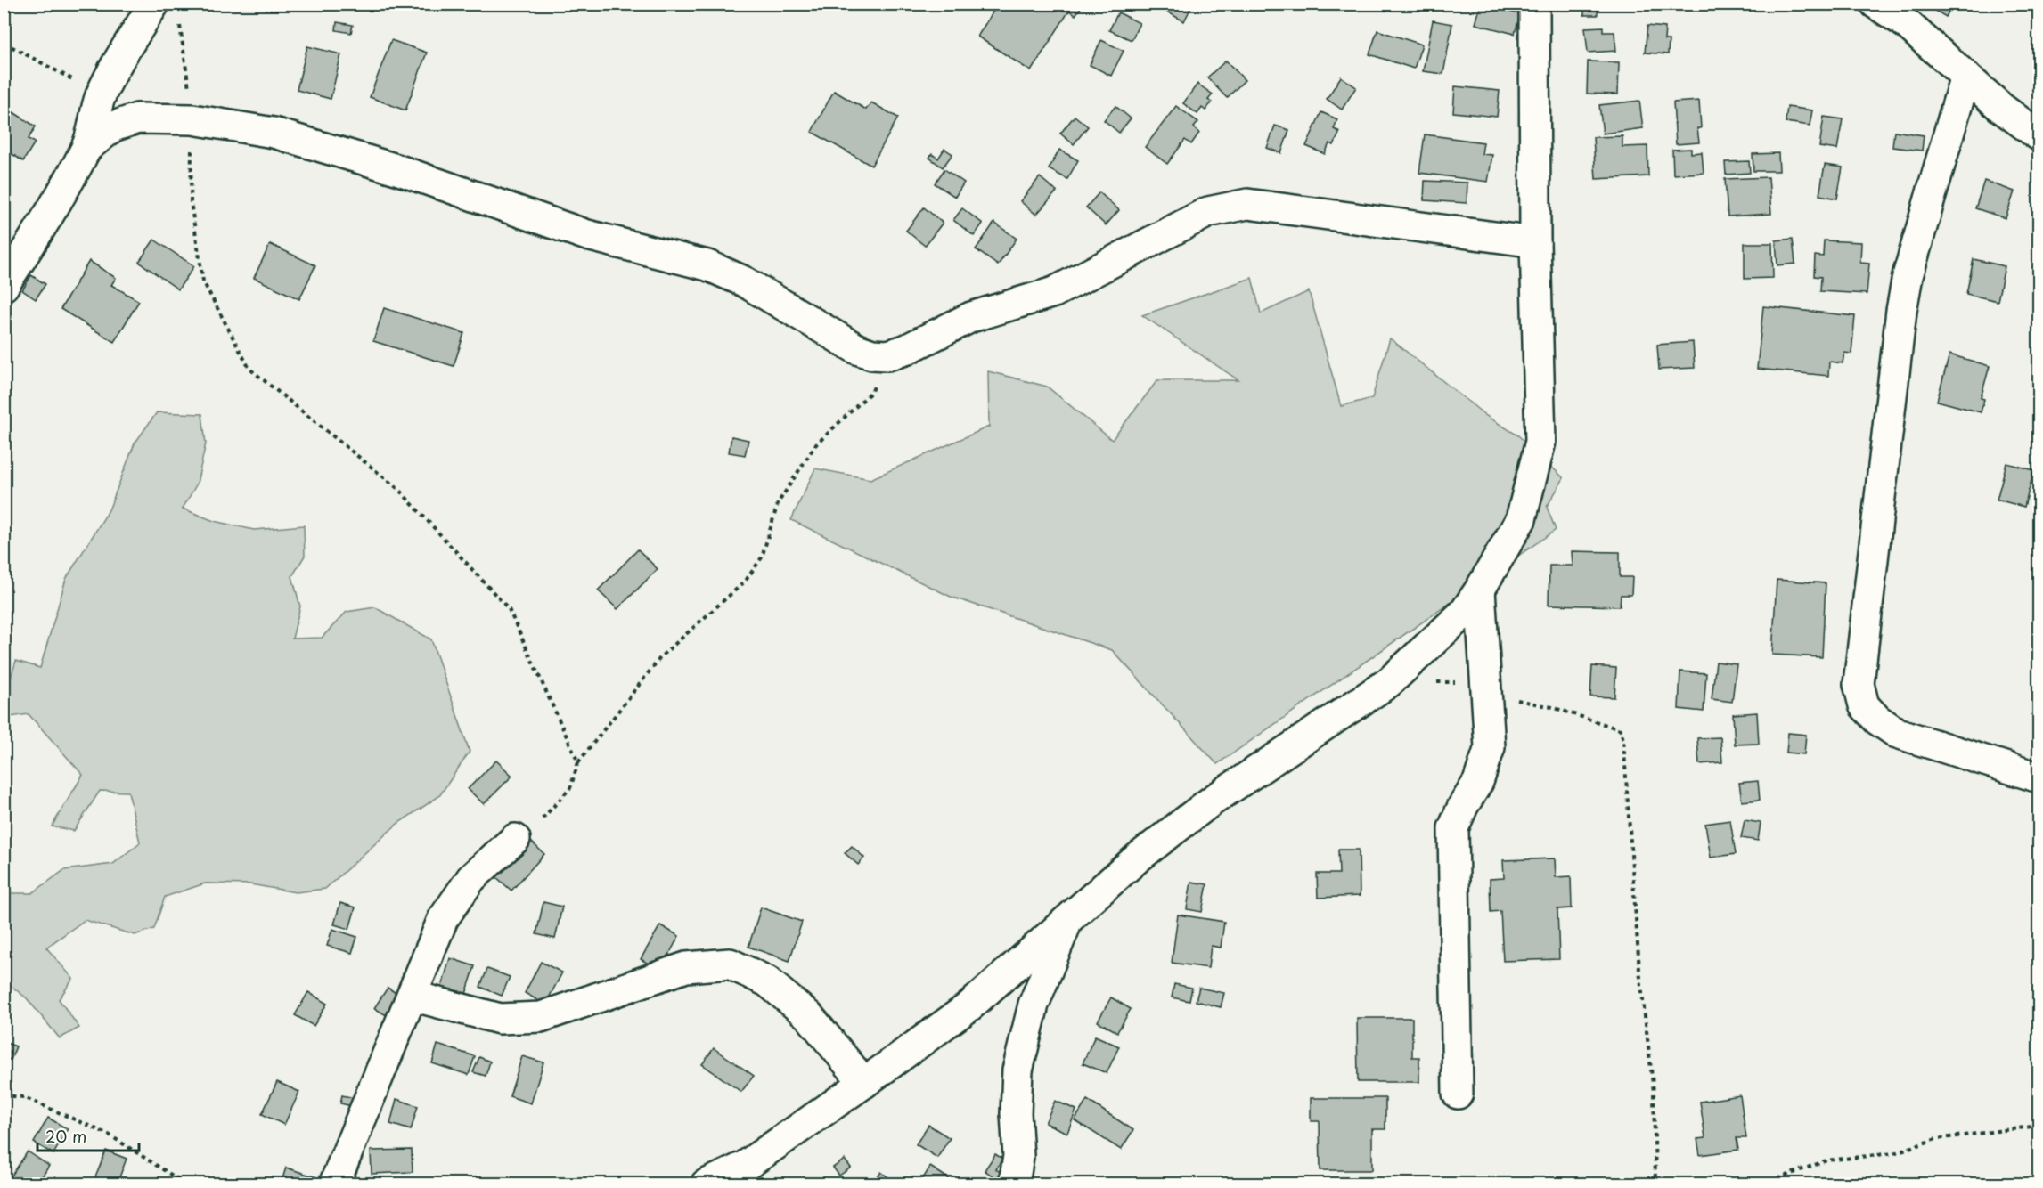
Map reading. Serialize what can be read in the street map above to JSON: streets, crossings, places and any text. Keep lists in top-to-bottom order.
{
  "scale_bar": "20 m"
}
